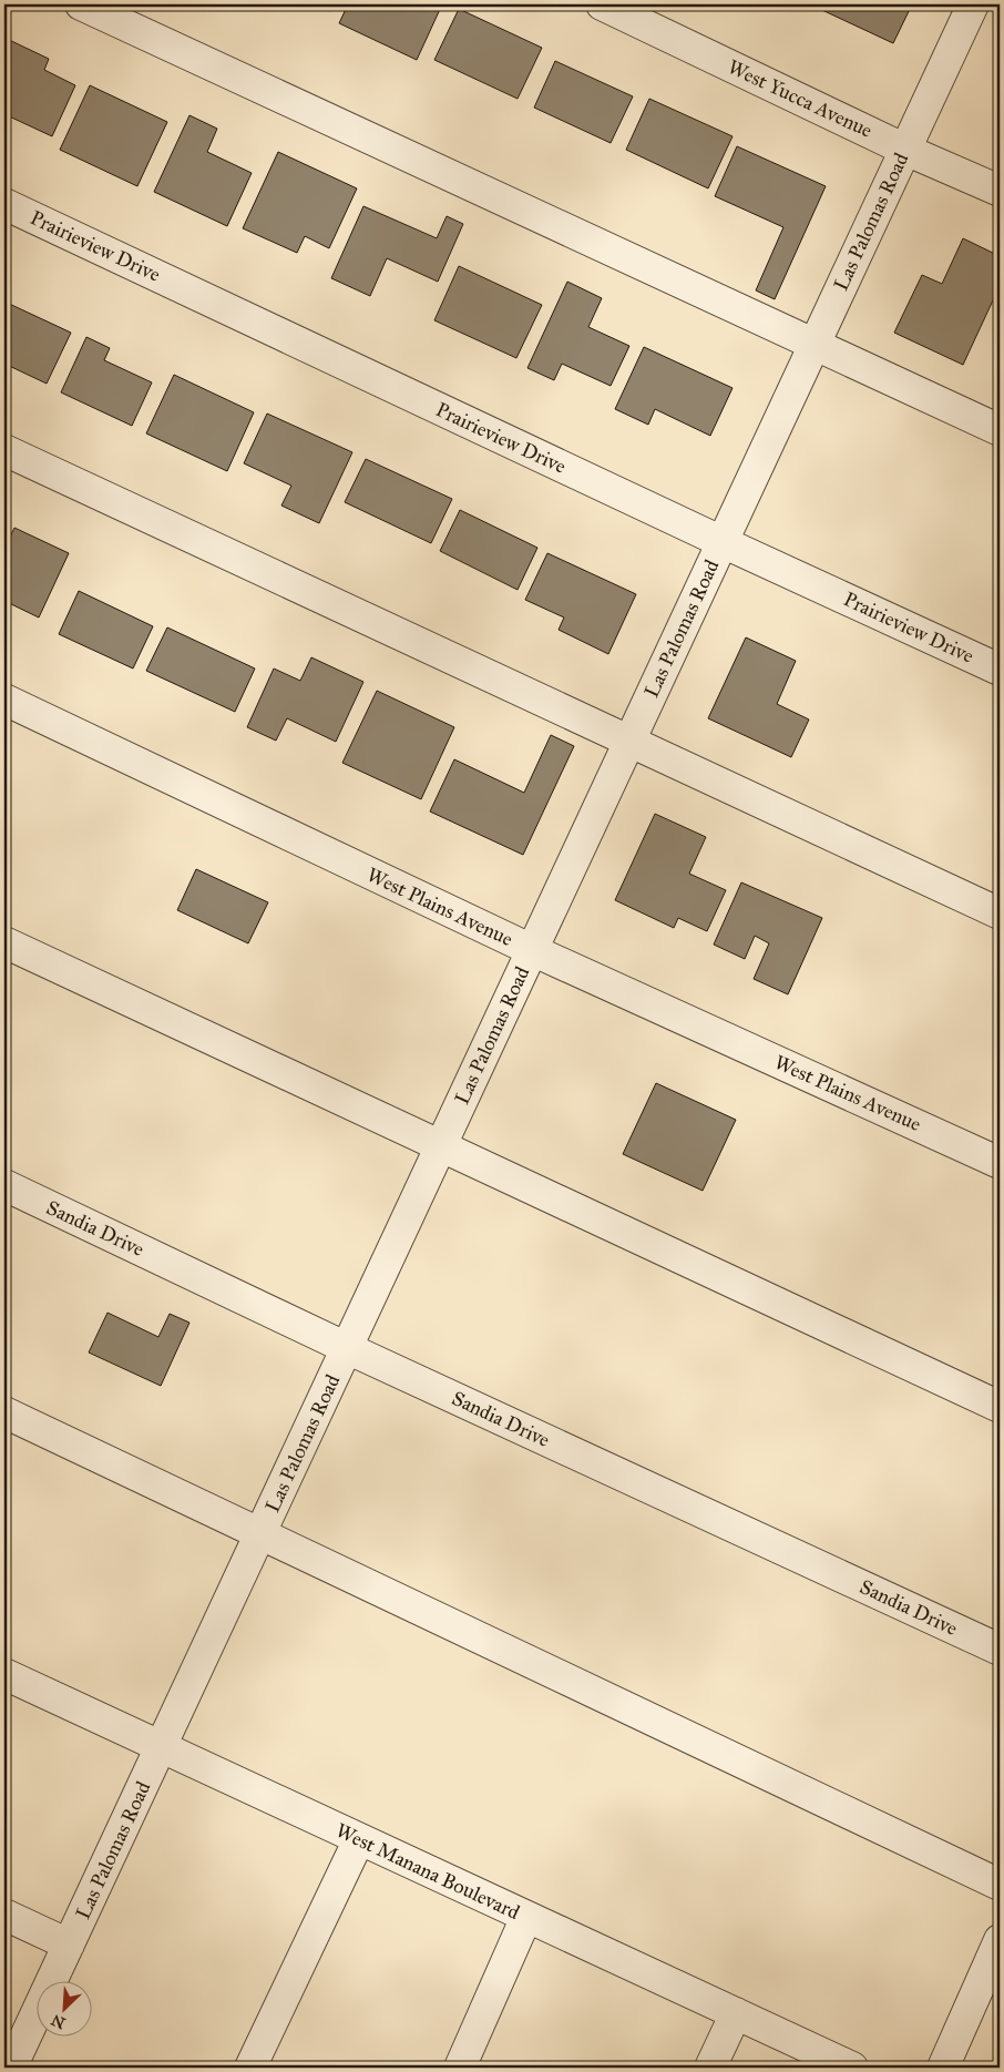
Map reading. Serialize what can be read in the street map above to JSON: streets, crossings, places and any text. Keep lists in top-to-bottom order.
{
  "streets": {
    "street": [
      "West Yucca Avenue",
      "Las Palomas Road",
      "Prairieview Drive",
      "West Plains Avenue",
      "Sandia Drive",
      "West Manana Boulevard"
    ]
  },
  "crossings": [
    ["West Yucca Avenue", "Las Palomas Road"],
    ["Las Palomas Road", "Prairieview Drive"],
    ["Las Palomas Road", "West Plains Avenue"],
    ["Las Palomas Road", "Sandia Drive"],
    ["Las Palomas Road", "West Manana Boulevard"]
  ],
  "north": "bottom left"
}
